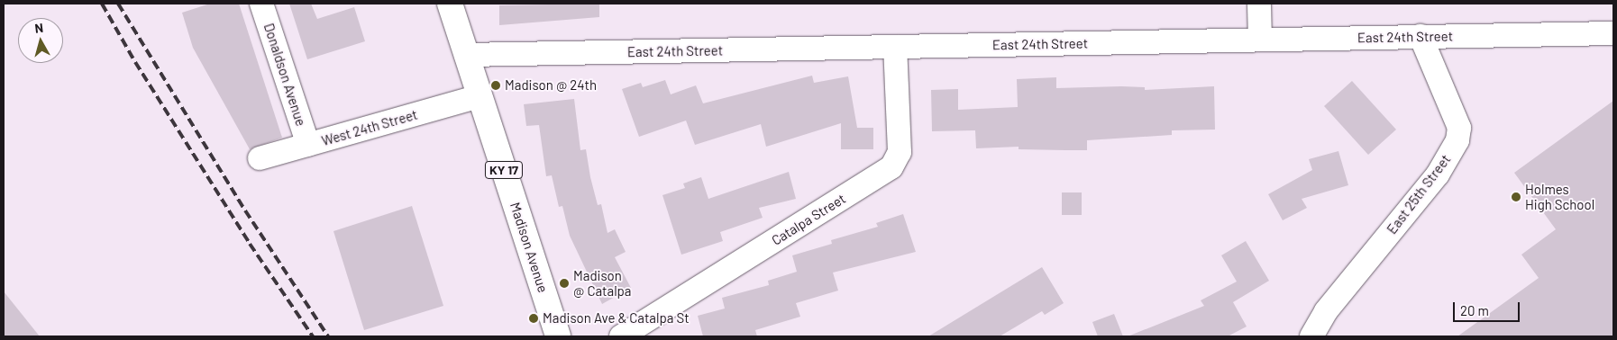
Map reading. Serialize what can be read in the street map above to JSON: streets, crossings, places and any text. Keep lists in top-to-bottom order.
{
  "streets": {
    "main road": ["KY 17", "Madison Avenue"],
    "street": [
      "East 24th Street",
      "Donaldson Avenue",
      "West 24th Street",
      "East 25th Street",
      "Catalpa Street"
    ]
  },
  "crossings": [
    ["East 24th Street", "East 25th Street"],
    ["East 24th Street", "Catalpa Street"],
    ["East 24th Street", "Madison Avenue"],
    ["Donaldson Avenue", "West 24th Street"],
    ["West 24th Street", "Madison Avenue"]
  ],
  "places": [
    "Madison @ 24th",
    "Holmes High School",
    "Madison @ Catalpa",
    "Madison Ave & Catalpa St"
  ],
  "scale_bar": "20 m",
  "north": "top"
}
